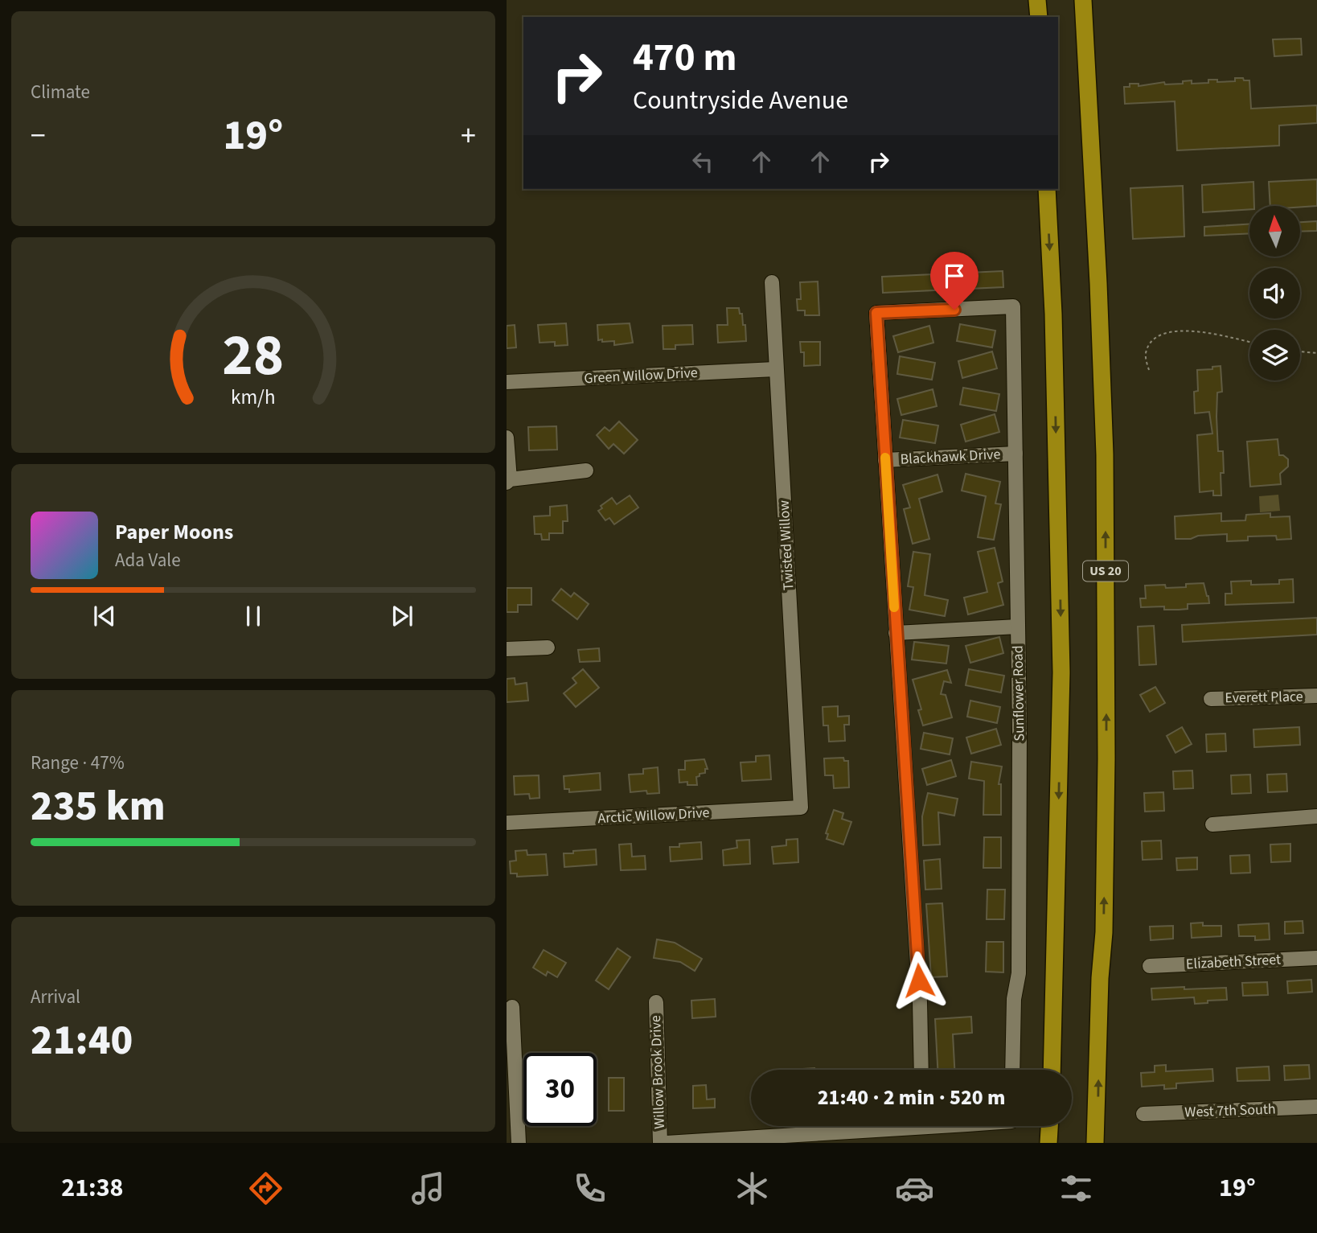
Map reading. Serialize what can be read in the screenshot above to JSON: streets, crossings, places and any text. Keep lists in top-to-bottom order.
{
  "streets": {
    "highway": ["US 20"],
    "street": [
      "Green Willow Drive",
      "Blackhawk Drive",
      "Twisted Willow",
      "Sunflower Road",
      "Everett Place",
      "Arctic Willow Drive",
      "Elizabeth Street",
      "Willow Brook Drive",
      "West 7th South"
    ]
  },
  "crossings": [
    ["Green Willow Drive", "Twisted Willow"],
    ["Blackhawk Drive", "Sunflower Road"],
    ["Twisted Willow", "Arctic Willow Drive"]
  ],
  "north": "top",
  "page": {
    "tile": [
      "Climate",
      ["Range · 47%", "235 km"],
      ["Arrival", "21:40"]
    ],
    "turn": ["470 m", "Countryside Avenue"],
    "heat": ["−", "19°", "+"],
    "song": ["Paper Moons", "Ada Vale"],
    "limit": "30",
    "trip": "21:40 · 2 min · 520 m",
    "tabs": ["21:38", "19°"],
    "gauge": ["28", "km/h"]
  }
}
